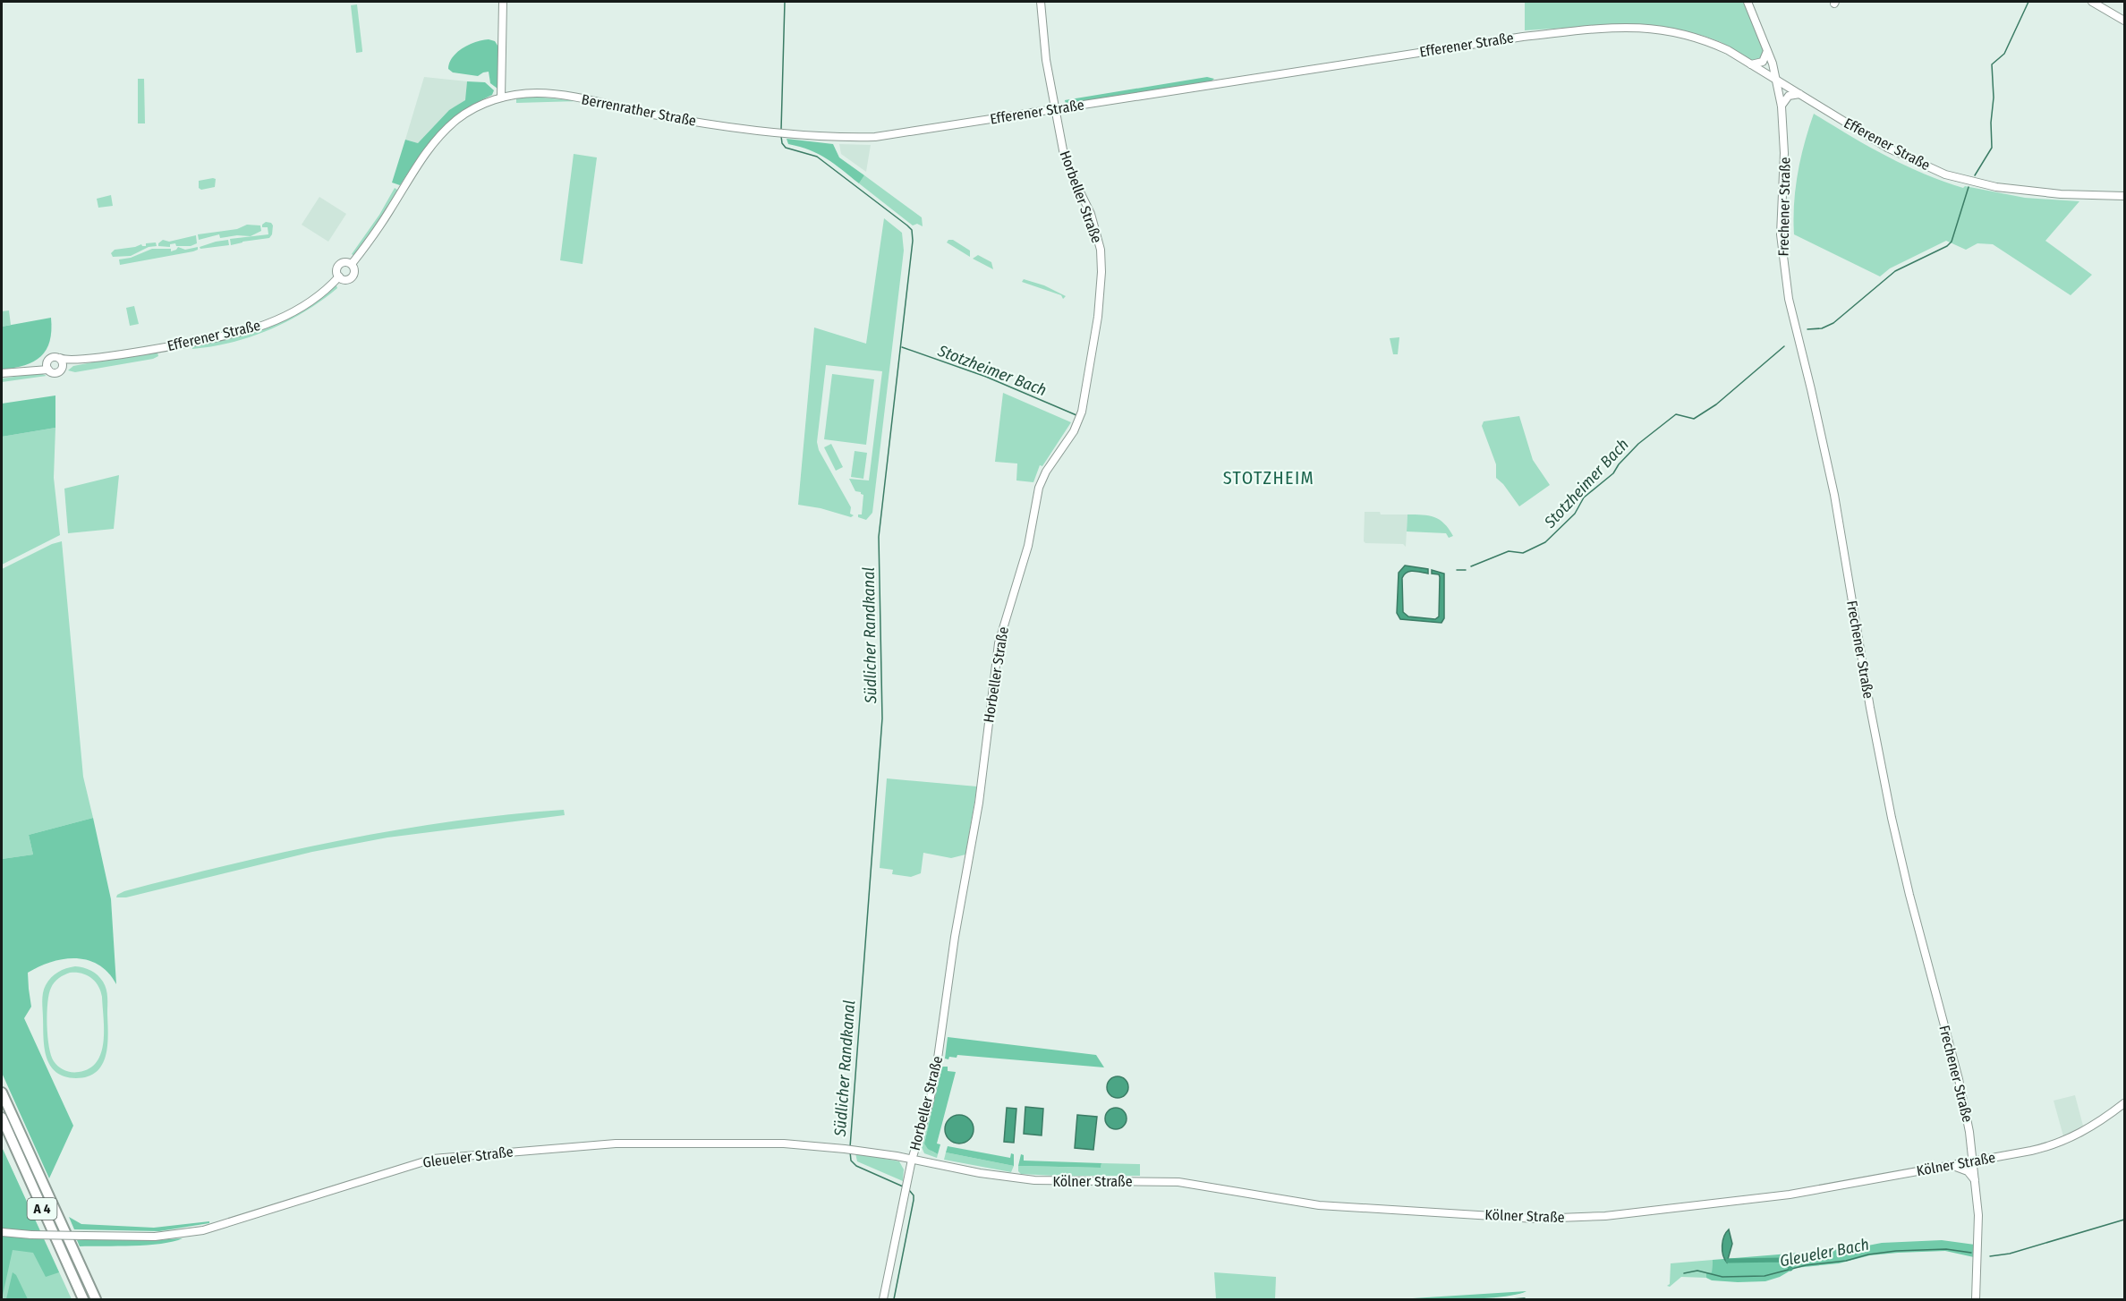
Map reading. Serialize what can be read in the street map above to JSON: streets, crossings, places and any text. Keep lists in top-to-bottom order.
{
  "streets": {
    "highway": ["A 4"],
    "street": [
      "Efferener Straße",
      "Berrenrather Straße",
      "Horbeller Straße",
      "Frechener Straße",
      "Gleueler Straße",
      "Kölner Straße"
    ]
  },
  "crossings": [
    ["Efferener Straße", "Berrenrather Straße"],
    ["Efferener Straße", "Horbeller Straße"],
    ["Efferener Straße", "Frechener Straße"],
    ["Horbeller Straße", "Gleueler Straße"],
    ["Horbeller Straße", "Kölner Straße"],
    ["Frechener Straße", "Kölner Straße"],
    ["Gleueler Straße", "Kölner Straße"]
  ],
  "districts": ["STOTZHEIM"],
  "water": ["Stotzheimer Bach", "Südlicher Randkanal", "Gleueler Bach"]
}
